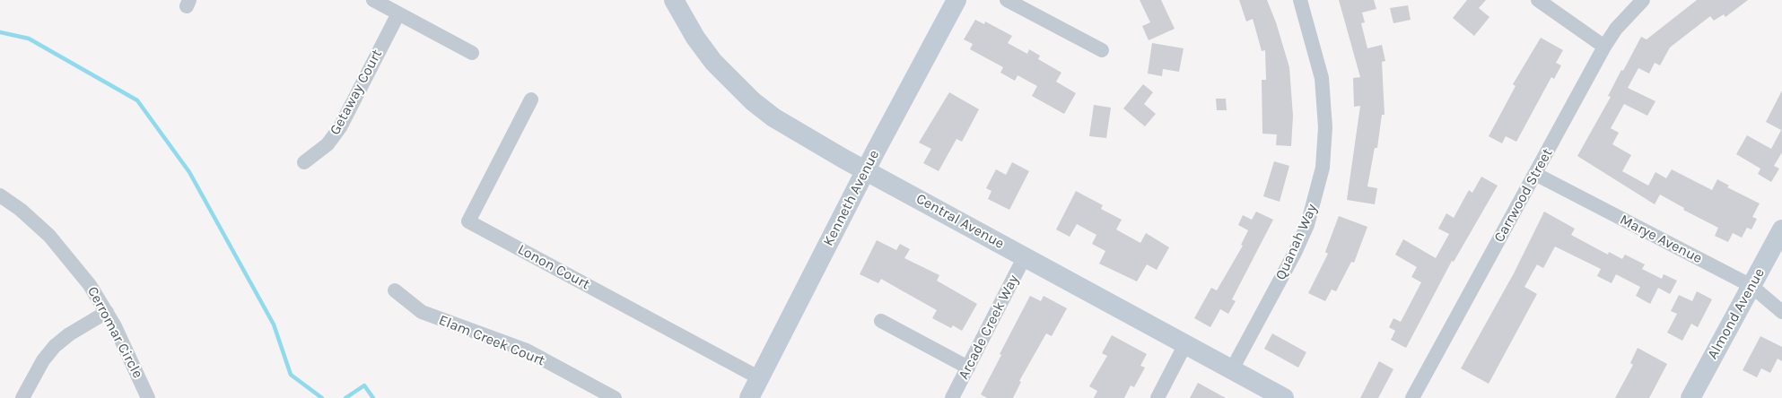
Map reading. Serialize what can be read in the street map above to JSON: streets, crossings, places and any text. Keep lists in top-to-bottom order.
{
  "streets": {
    "street": [
      "Getaway Court",
      "Carrwood Street",
      "Kenneth Avenue",
      "Central Avenue",
      "Marye Avenue",
      "Quanah Way",
      "Lonon Court",
      "Almond Avenue",
      "Arcade Creek Way",
      "Cerromar Circle",
      "Elam Creek Court"
    ]
  },
  "crossings": [
    ["Carrwood Street", "Marye Avenue"],
    ["Kenneth Avenue", "Central Avenue"],
    ["Kenneth Avenue", "Lonon Court"],
    ["Central Avenue", "Quanah Way"],
    ["Central Avenue", "Arcade Creek Way"],
    ["Marye Avenue", "Almond Avenue"]
  ]
}
